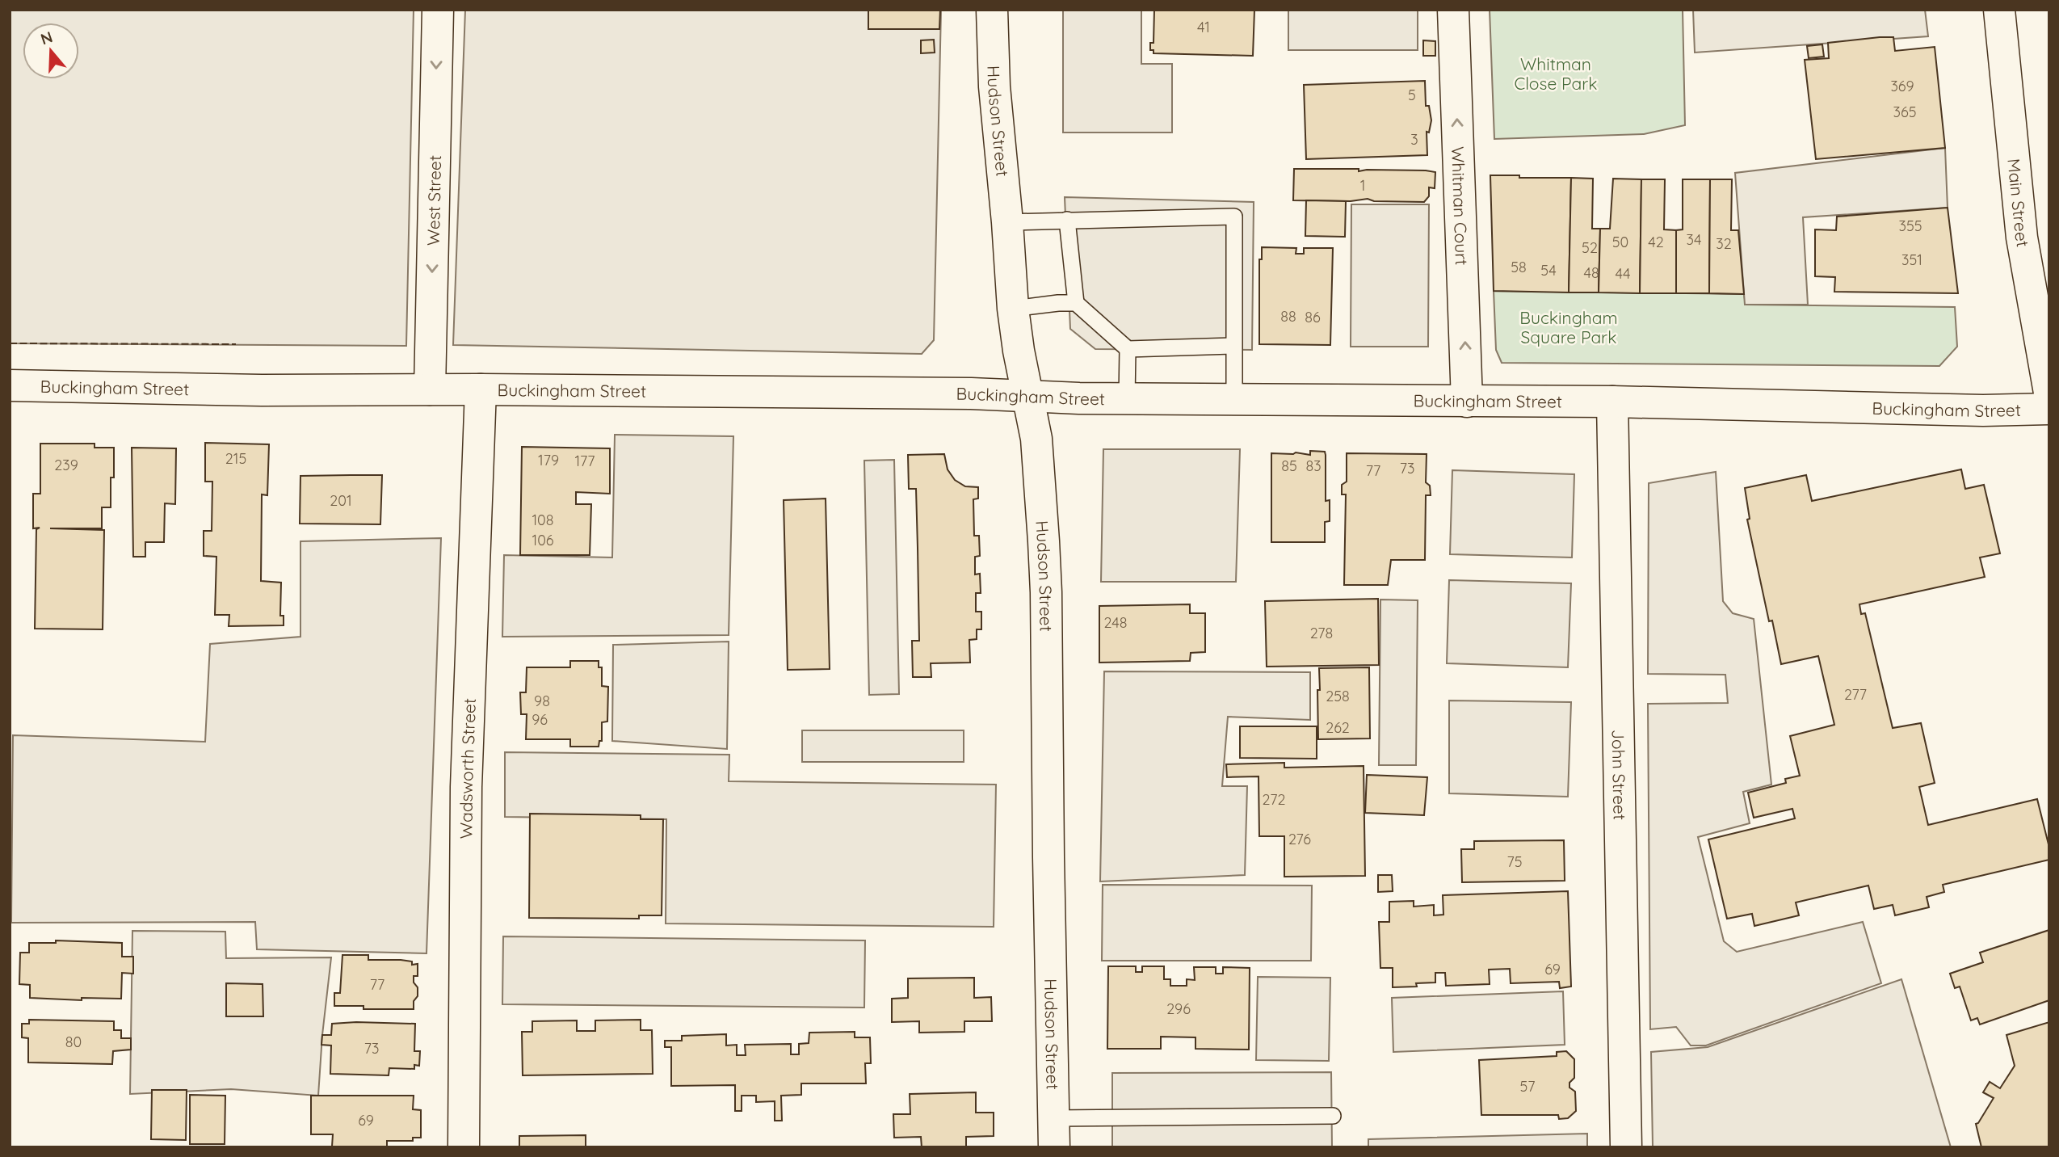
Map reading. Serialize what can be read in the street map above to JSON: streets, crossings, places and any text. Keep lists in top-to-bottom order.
{
  "streets": {
    "street": [
      "Hudson Street",
      "West Street",
      "Main Street",
      "Whitman Court",
      "Buckingham Street",
      "Wadsworth Street",
      "John Street"
    ]
  },
  "crossings": [
    ["Hudson Street", "Buckingham Street"],
    ["West Street", "Buckingham Street"],
    ["Whitman Court", "Buckingham Street"],
    ["Buckingham Street", "Wadsworth Street"],
    ["Buckingham Street", "John Street"]
  ],
  "one_way": ["West Street", "Whitman Court"],
  "parks": ["Whitman Close Park", "Buckingham Square Park"],
  "house_numbers": [
    "41",
    "369",
    "5",
    "365",
    "3",
    "1",
    "355",
    "34",
    "50",
    "42",
    "32",
    "52",
    "351",
    "58",
    "54",
    "48",
    "44",
    "88",
    "86",
    "215",
    "179",
    "177",
    "239",
    "85",
    "83",
    "73",
    "77",
    "201",
    "108",
    "106",
    "248",
    "278",
    "277",
    "258",
    "98",
    "96",
    "262",
    "272",
    "276",
    "75",
    "69",
    "77",
    "296",
    "80",
    "73",
    "57",
    "69"
  ],
  "north": "top"
}
